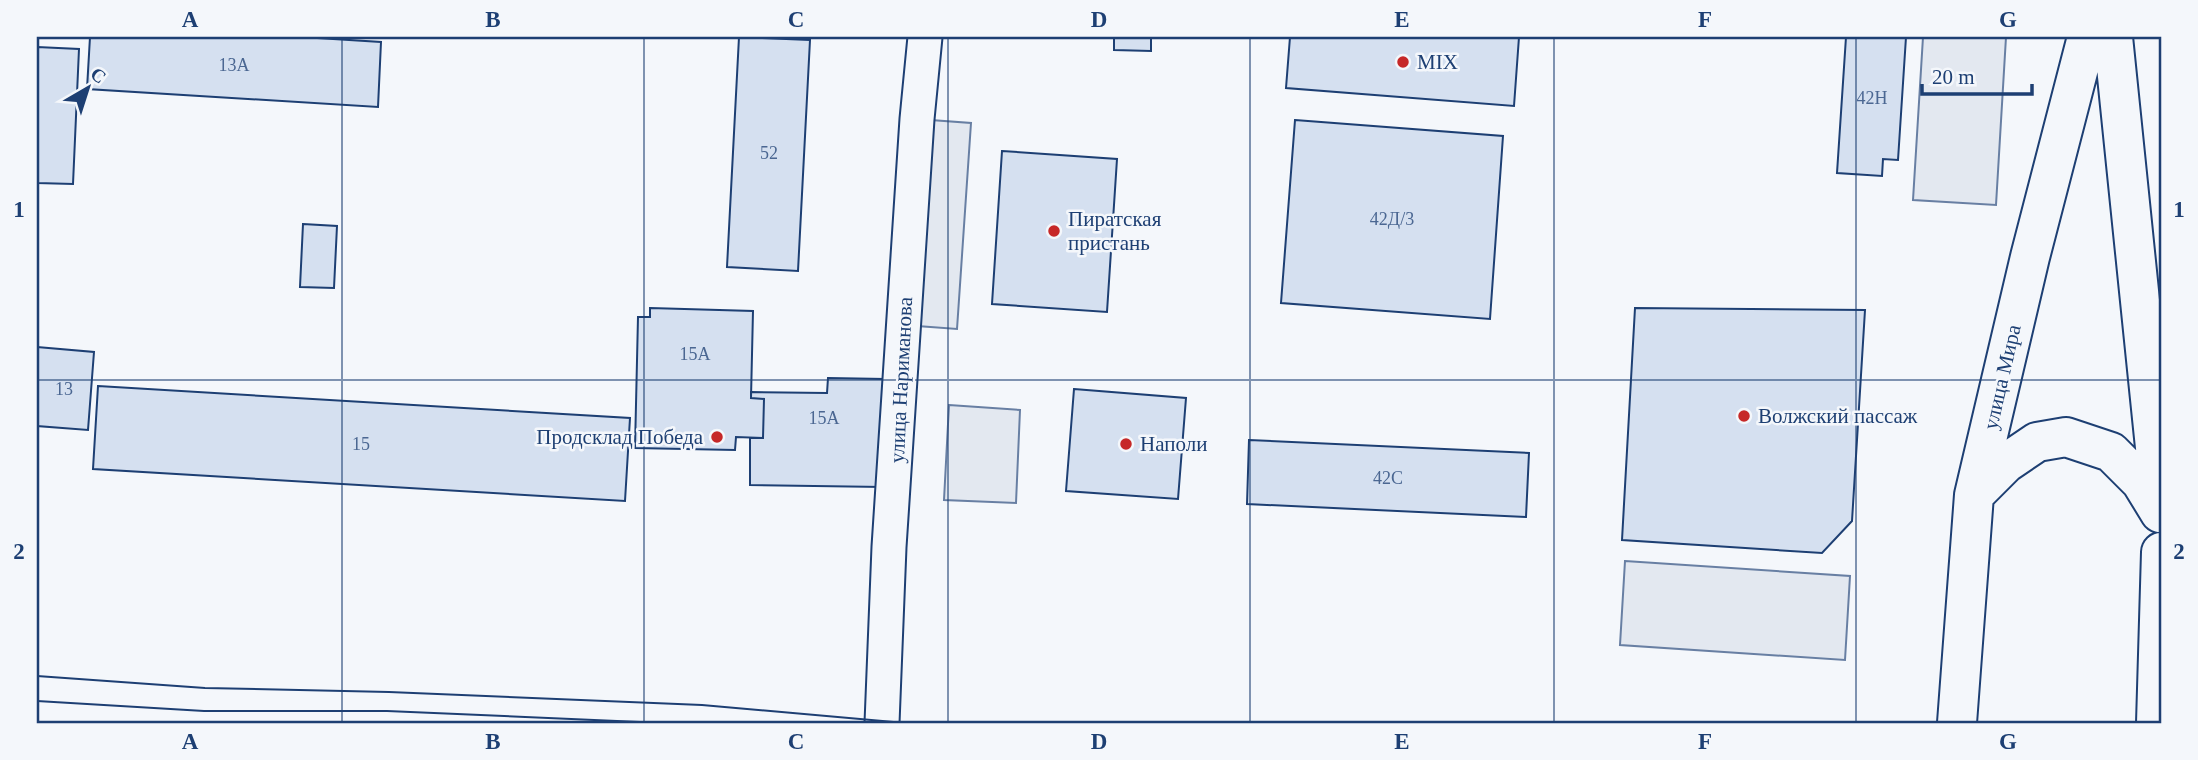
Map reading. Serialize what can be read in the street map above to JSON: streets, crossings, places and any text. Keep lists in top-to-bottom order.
{
  "streets": {
    "street": ["улица Мира", "улица Нариманова"]
  },
  "places": [
    "MIX",
    "Пиратская пристань",
    "Волжский пассаж",
    "Продсклад Победа",
    "Наполи"
  ],
  "house_numbers": [
    "13А",
    "42Н",
    "52",
    "42Д/3",
    "15А",
    "13",
    "15А",
    "15",
    "42С"
  ],
  "scale_bar": "20 m",
  "north": "top right",
  "grid": {
    "columns": [
      "A",
      "B",
      "C",
      "D",
      "E",
      "F",
      "G"
    ],
    "rows": ["1", "2"]
  }
}
